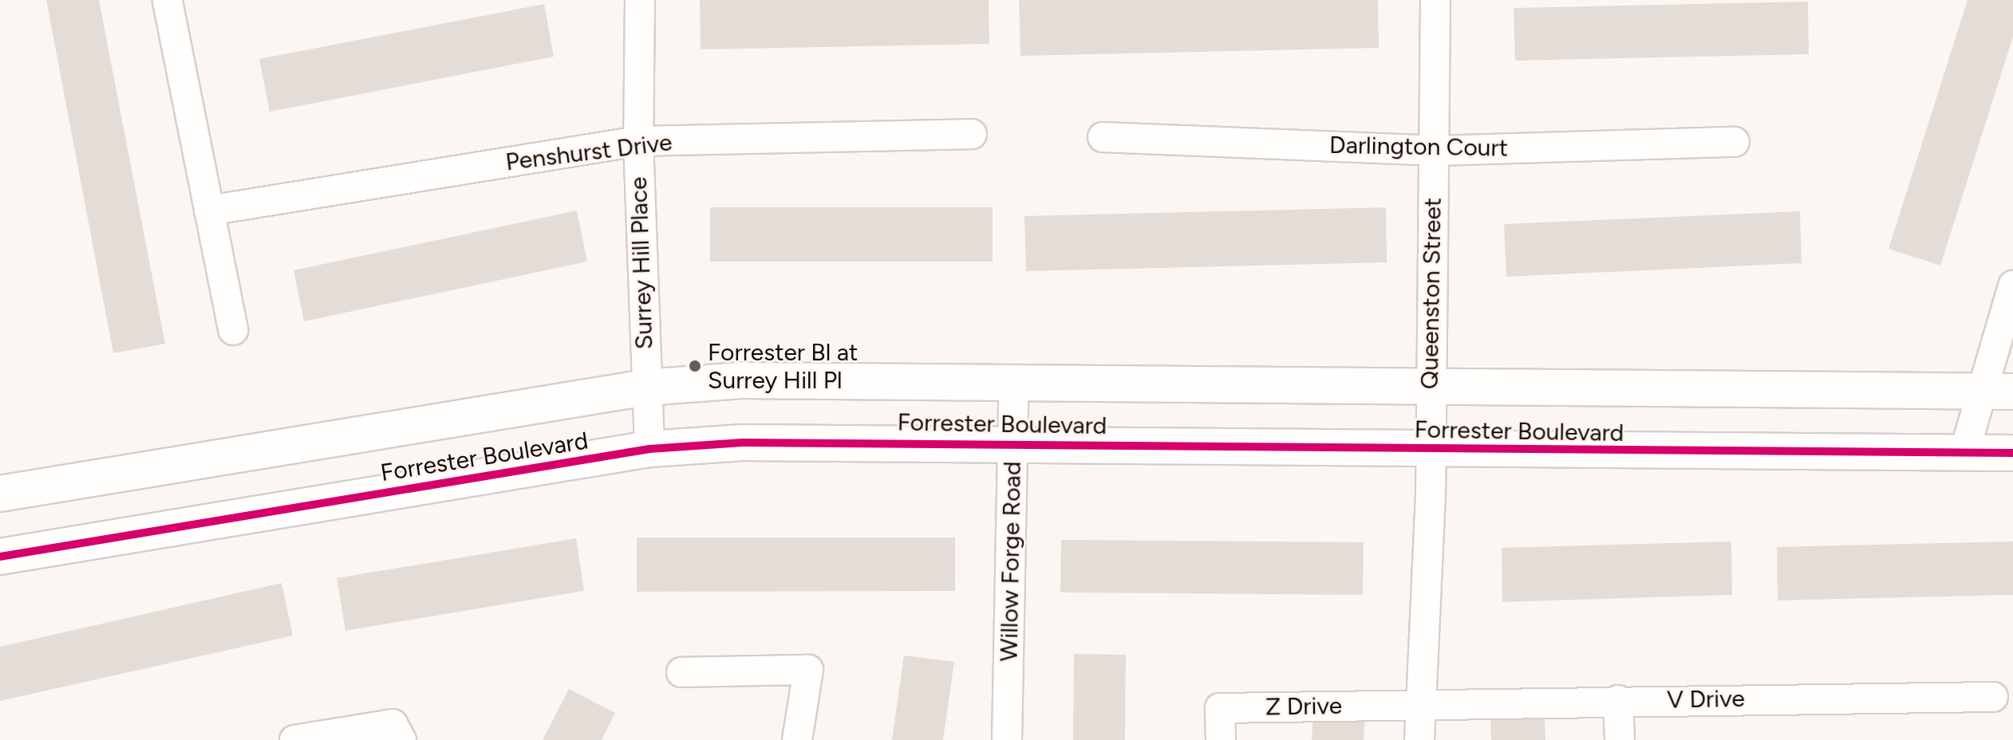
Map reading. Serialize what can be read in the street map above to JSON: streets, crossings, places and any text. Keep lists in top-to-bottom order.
{
  "streets": {
    "street": [
      "Darlington Court",
      "Penshurst Drive",
      "Surrey Hill Place",
      "Queenston Street",
      "Forrester Boulevard",
      "Willow Forge Road",
      "V Drive",
      "Z Drive"
    ]
  },
  "crossings": [
    ["Darlington Court", "Queenston Street"],
    ["Penshurst Drive", "Surrey Hill Place"],
    ["Surrey Hill Place", "Forrester Boulevard"],
    ["Queenston Street", "Forrester Boulevard"],
    ["Queenston Street", "V Drive"],
    ["Queenston Street", "Z Drive"],
    ["Forrester Boulevard", "Willow Forge Road"],
    ["V Drive", "Z Drive"]
  ],
  "places": ["Forrester Bl at Surrey Hill Pl"]
}
